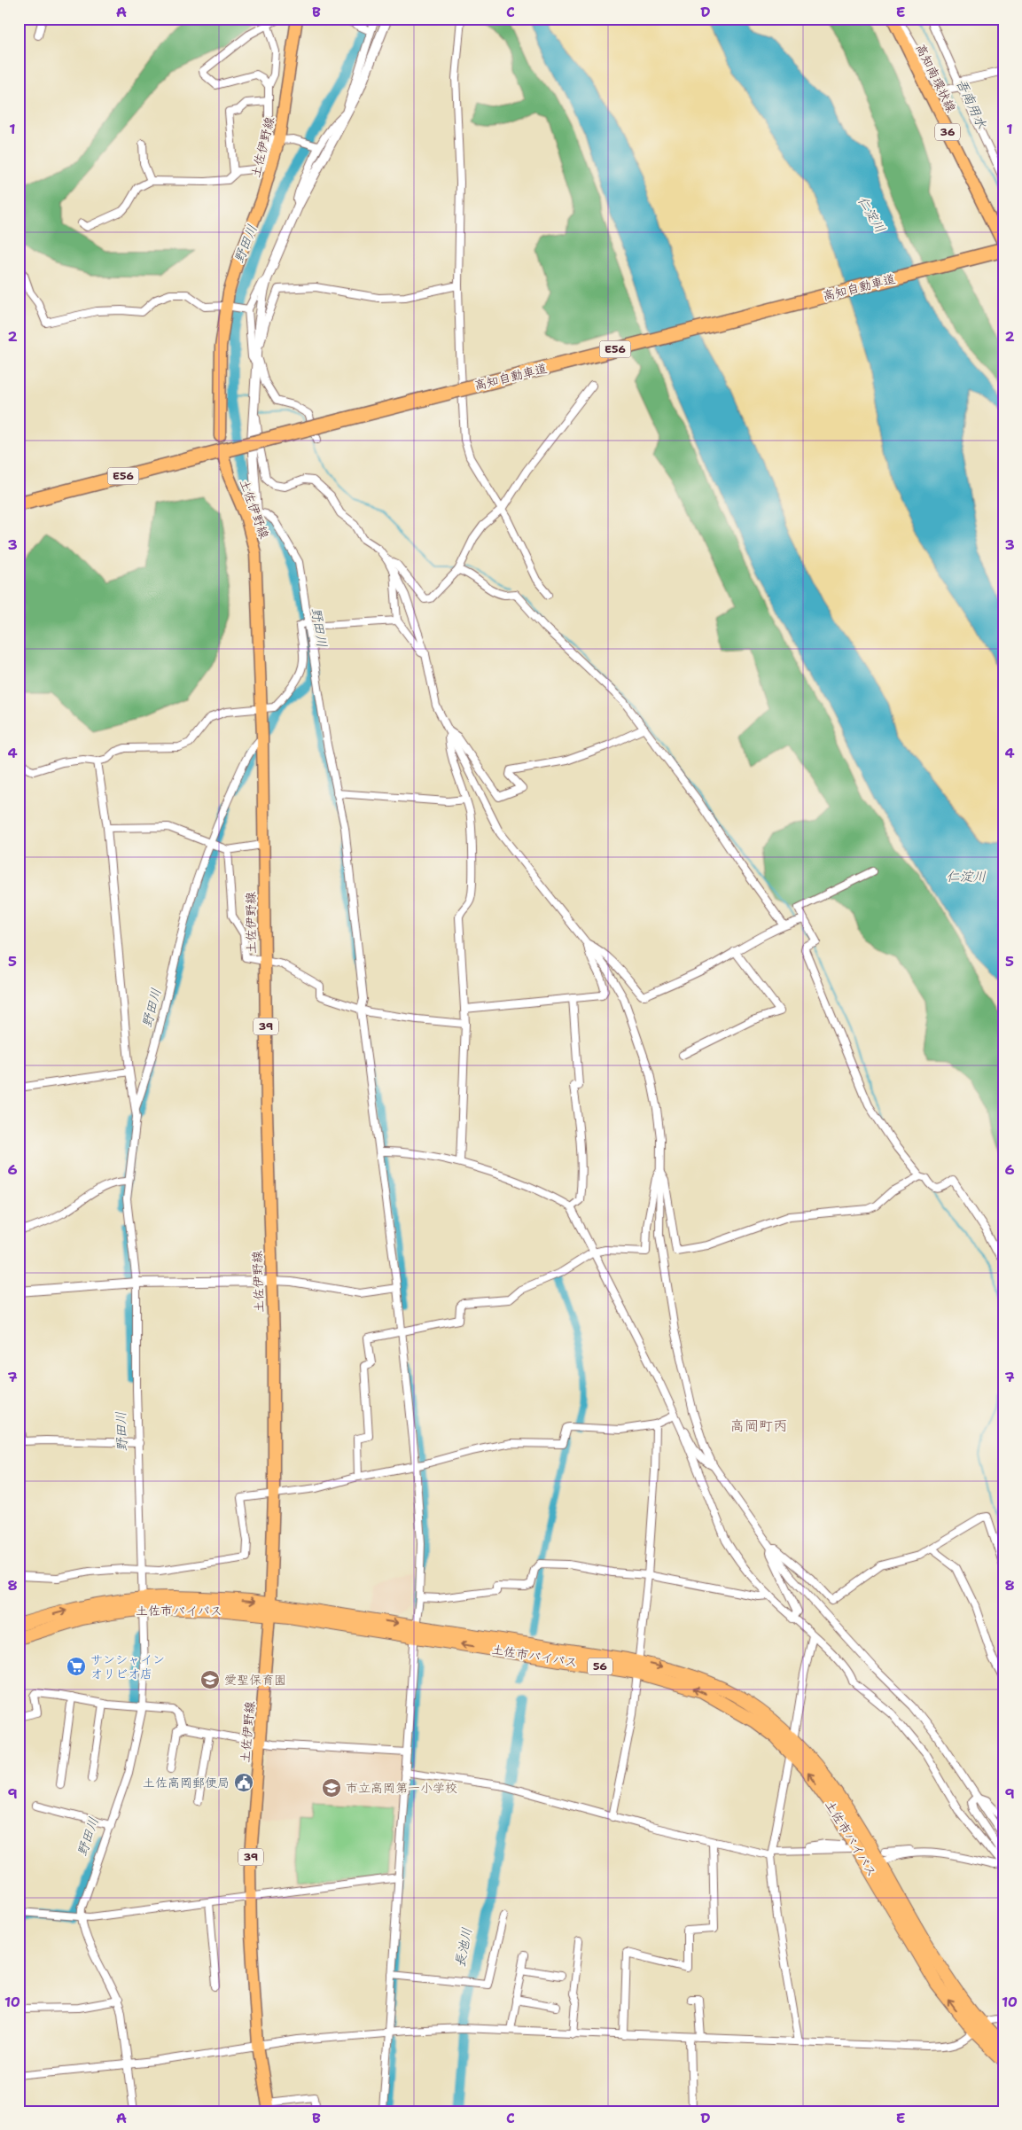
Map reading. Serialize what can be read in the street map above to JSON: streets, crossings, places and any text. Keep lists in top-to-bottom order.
{
  "streets": {
    "highway": [
      "高知自動車道",
      "E56",
      "土佐市バイパス",
      "56"
    ],
    "main road": [
      "高知南環状線",
      "36",
      "土佐伊野線",
      "39"
    ]
  },
  "crossings": [
    ["土佐伊野線", "高知自動車道"],
    ["土佐伊野線", "土佐市バイパス"]
  ],
  "districts": ["高岡町丙"],
  "water": [
    "吾南用水",
    "仁淀川",
    "野田川",
    "長池川"
  ],
  "places": {
    "supermarket": ["サンシャイン オリビオ店"],
    "school or university": ["愛聖保育園", "市立高岡第一小学校"],
    "public building": ["土佐高岡郵便局"]
  },
  "grid": {
    "columns": [
      "A",
      "B",
      "C",
      "D",
      "E"
    ],
    "rows": [
      "1",
      "2",
      "3",
      "4",
      "5",
      "6",
      "7",
      "8",
      "9",
      "10"
    ]
  }
}
